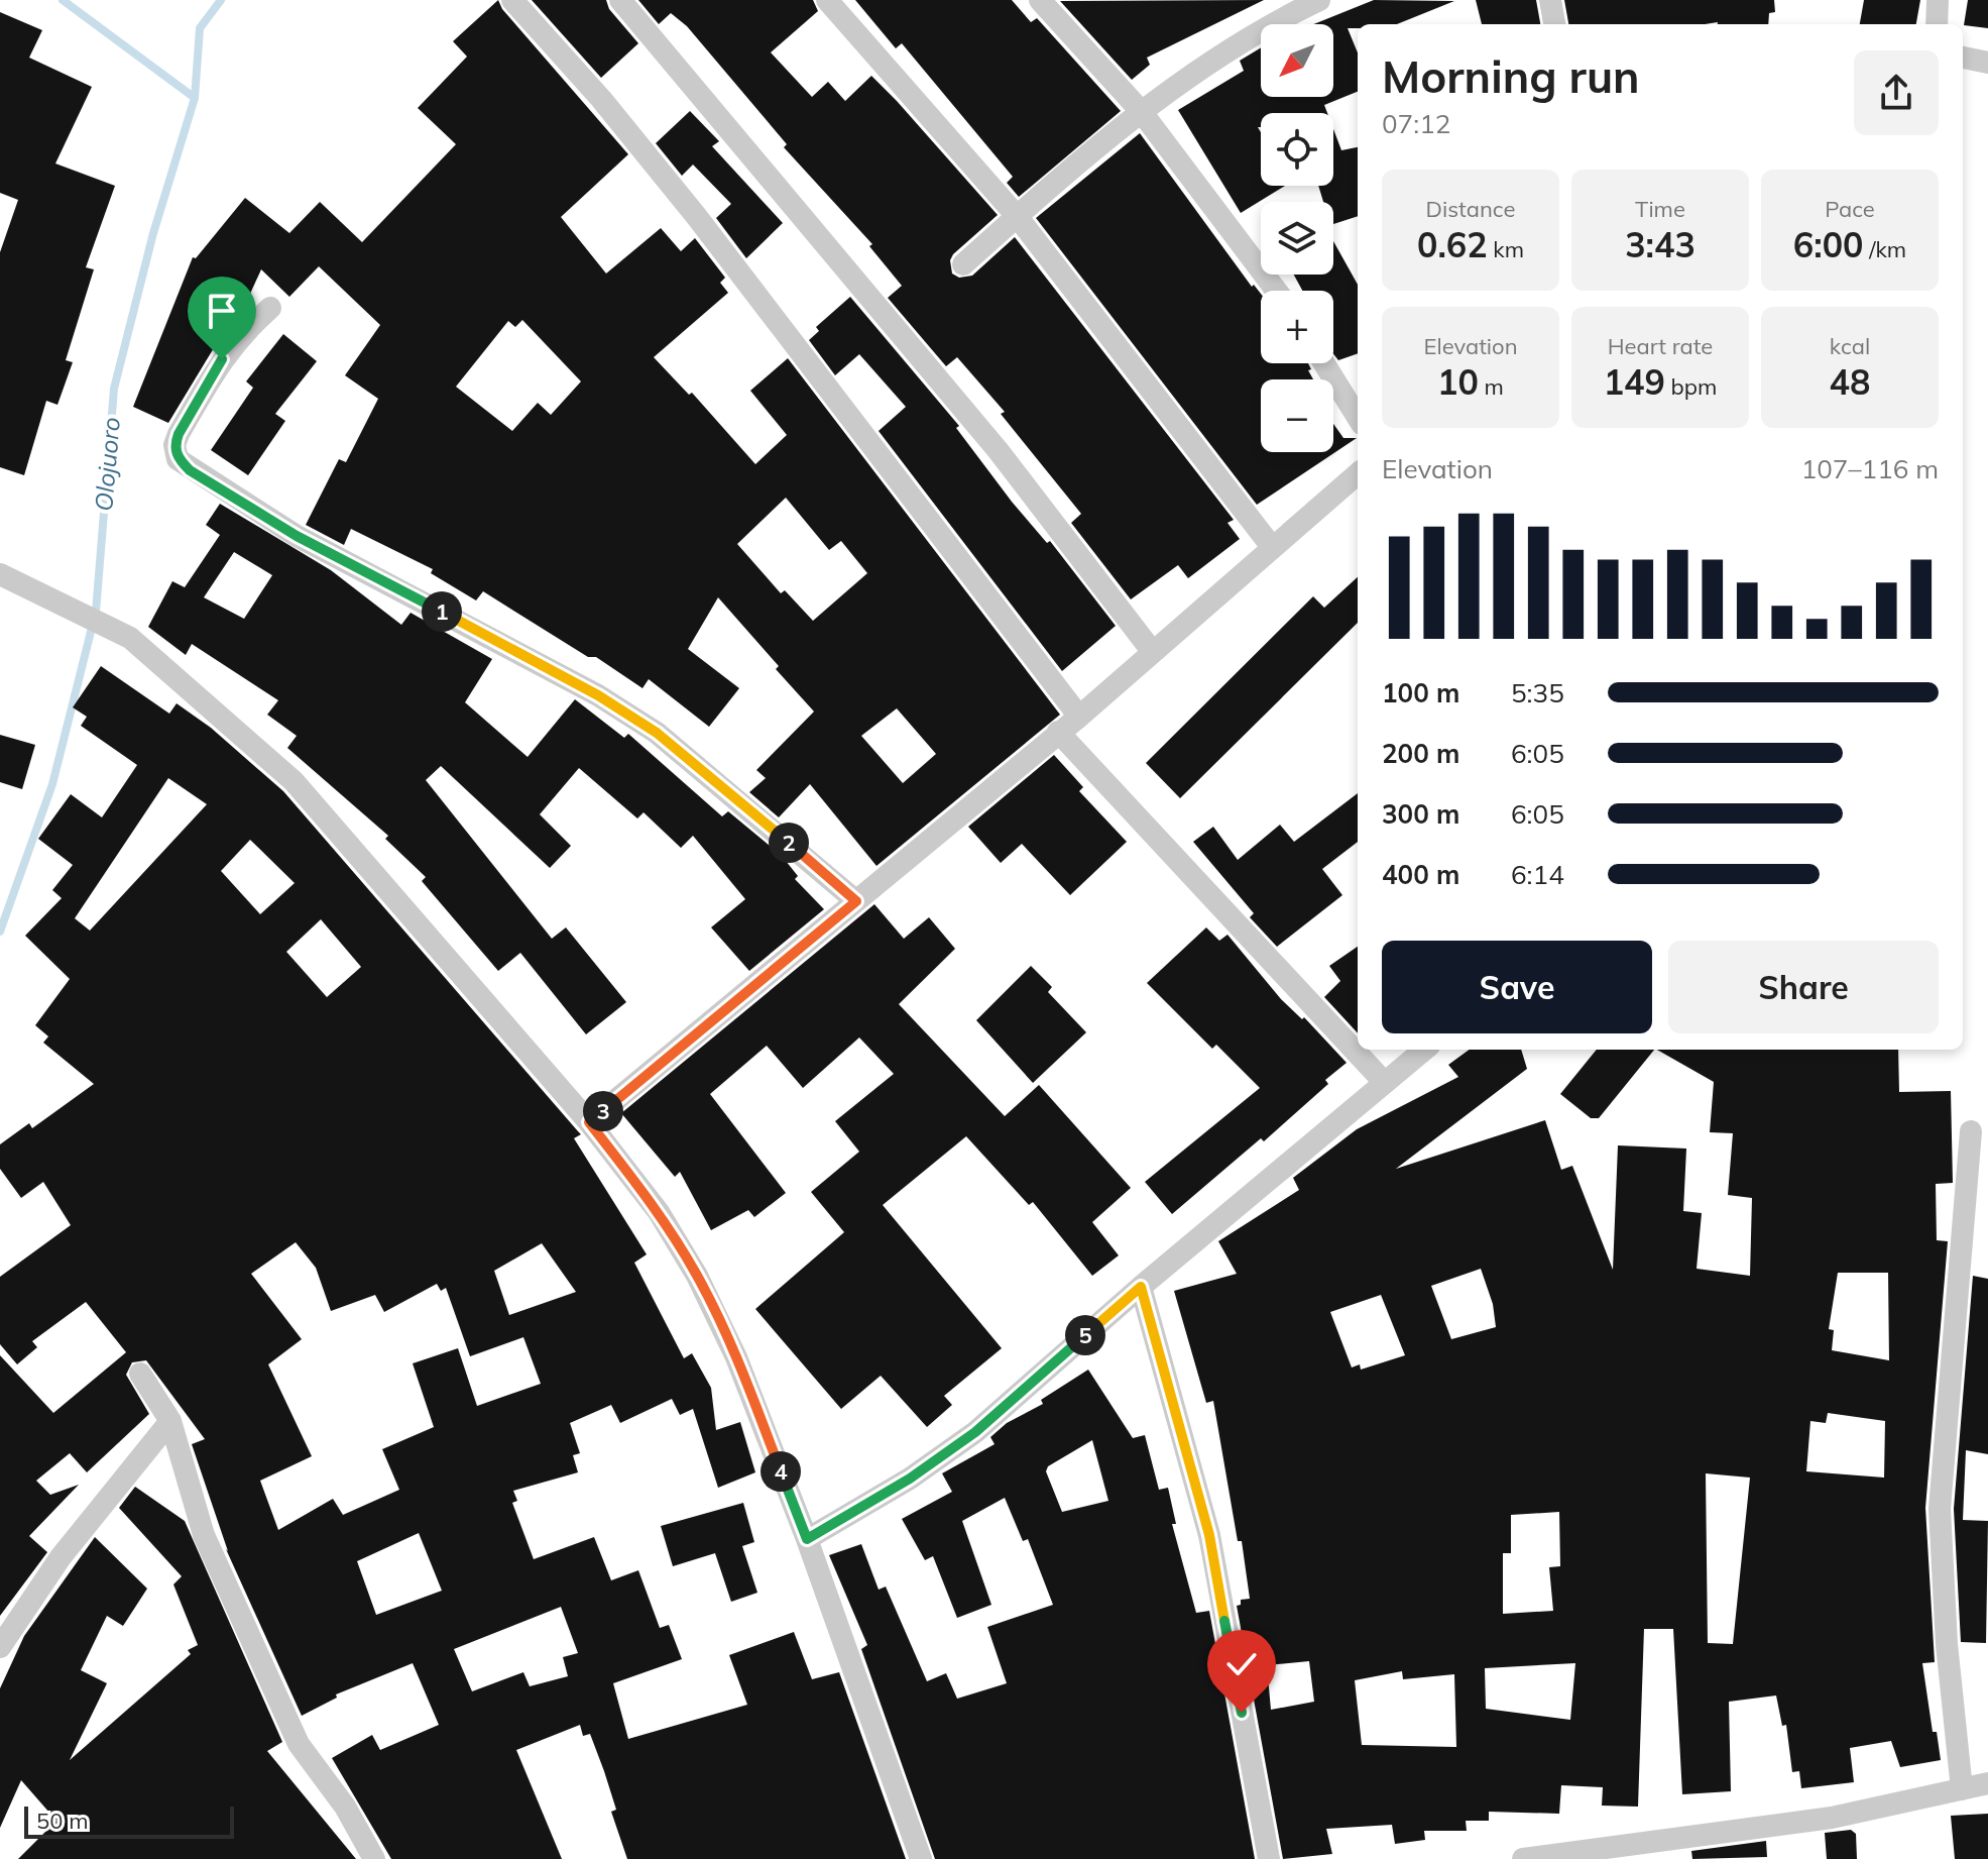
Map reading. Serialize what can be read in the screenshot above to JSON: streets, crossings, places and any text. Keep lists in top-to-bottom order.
{
  "water": ["Olojuoro"],
  "scale_bar": "50 m",
  "north": "bottom left",
  "page": {
    "map_buttons": ["+", "−"],
    "heading": ["Morning run", "07:12"],
    "stats": [
      ["Distance", "0.62 km"],
      ["Time", "3:43"],
      ["Pace", "6:00 /km"],
      ["Elevation", "10 m"],
      ["Heart rate", "149 bpm"],
      ["kcal", "48"]
    ],
    "chart": ["Elevation", "107–116 m"],
    "pins": [
      "1",
      "2",
      "3",
      "5",
      "4"
    ],
    "list": [
      {
        "name": "100 m",
        "note": "5:35"
      },
      {
        "name": "200 m",
        "note": "6:05"
      },
      {
        "name": "300 m",
        "note": "6:05"
      },
      {
        "name": "400 m",
        "note": "6:14"
      }
    ],
    "buttons": ["Save", "Share"],
    "scale": "50 m"
  }
}
